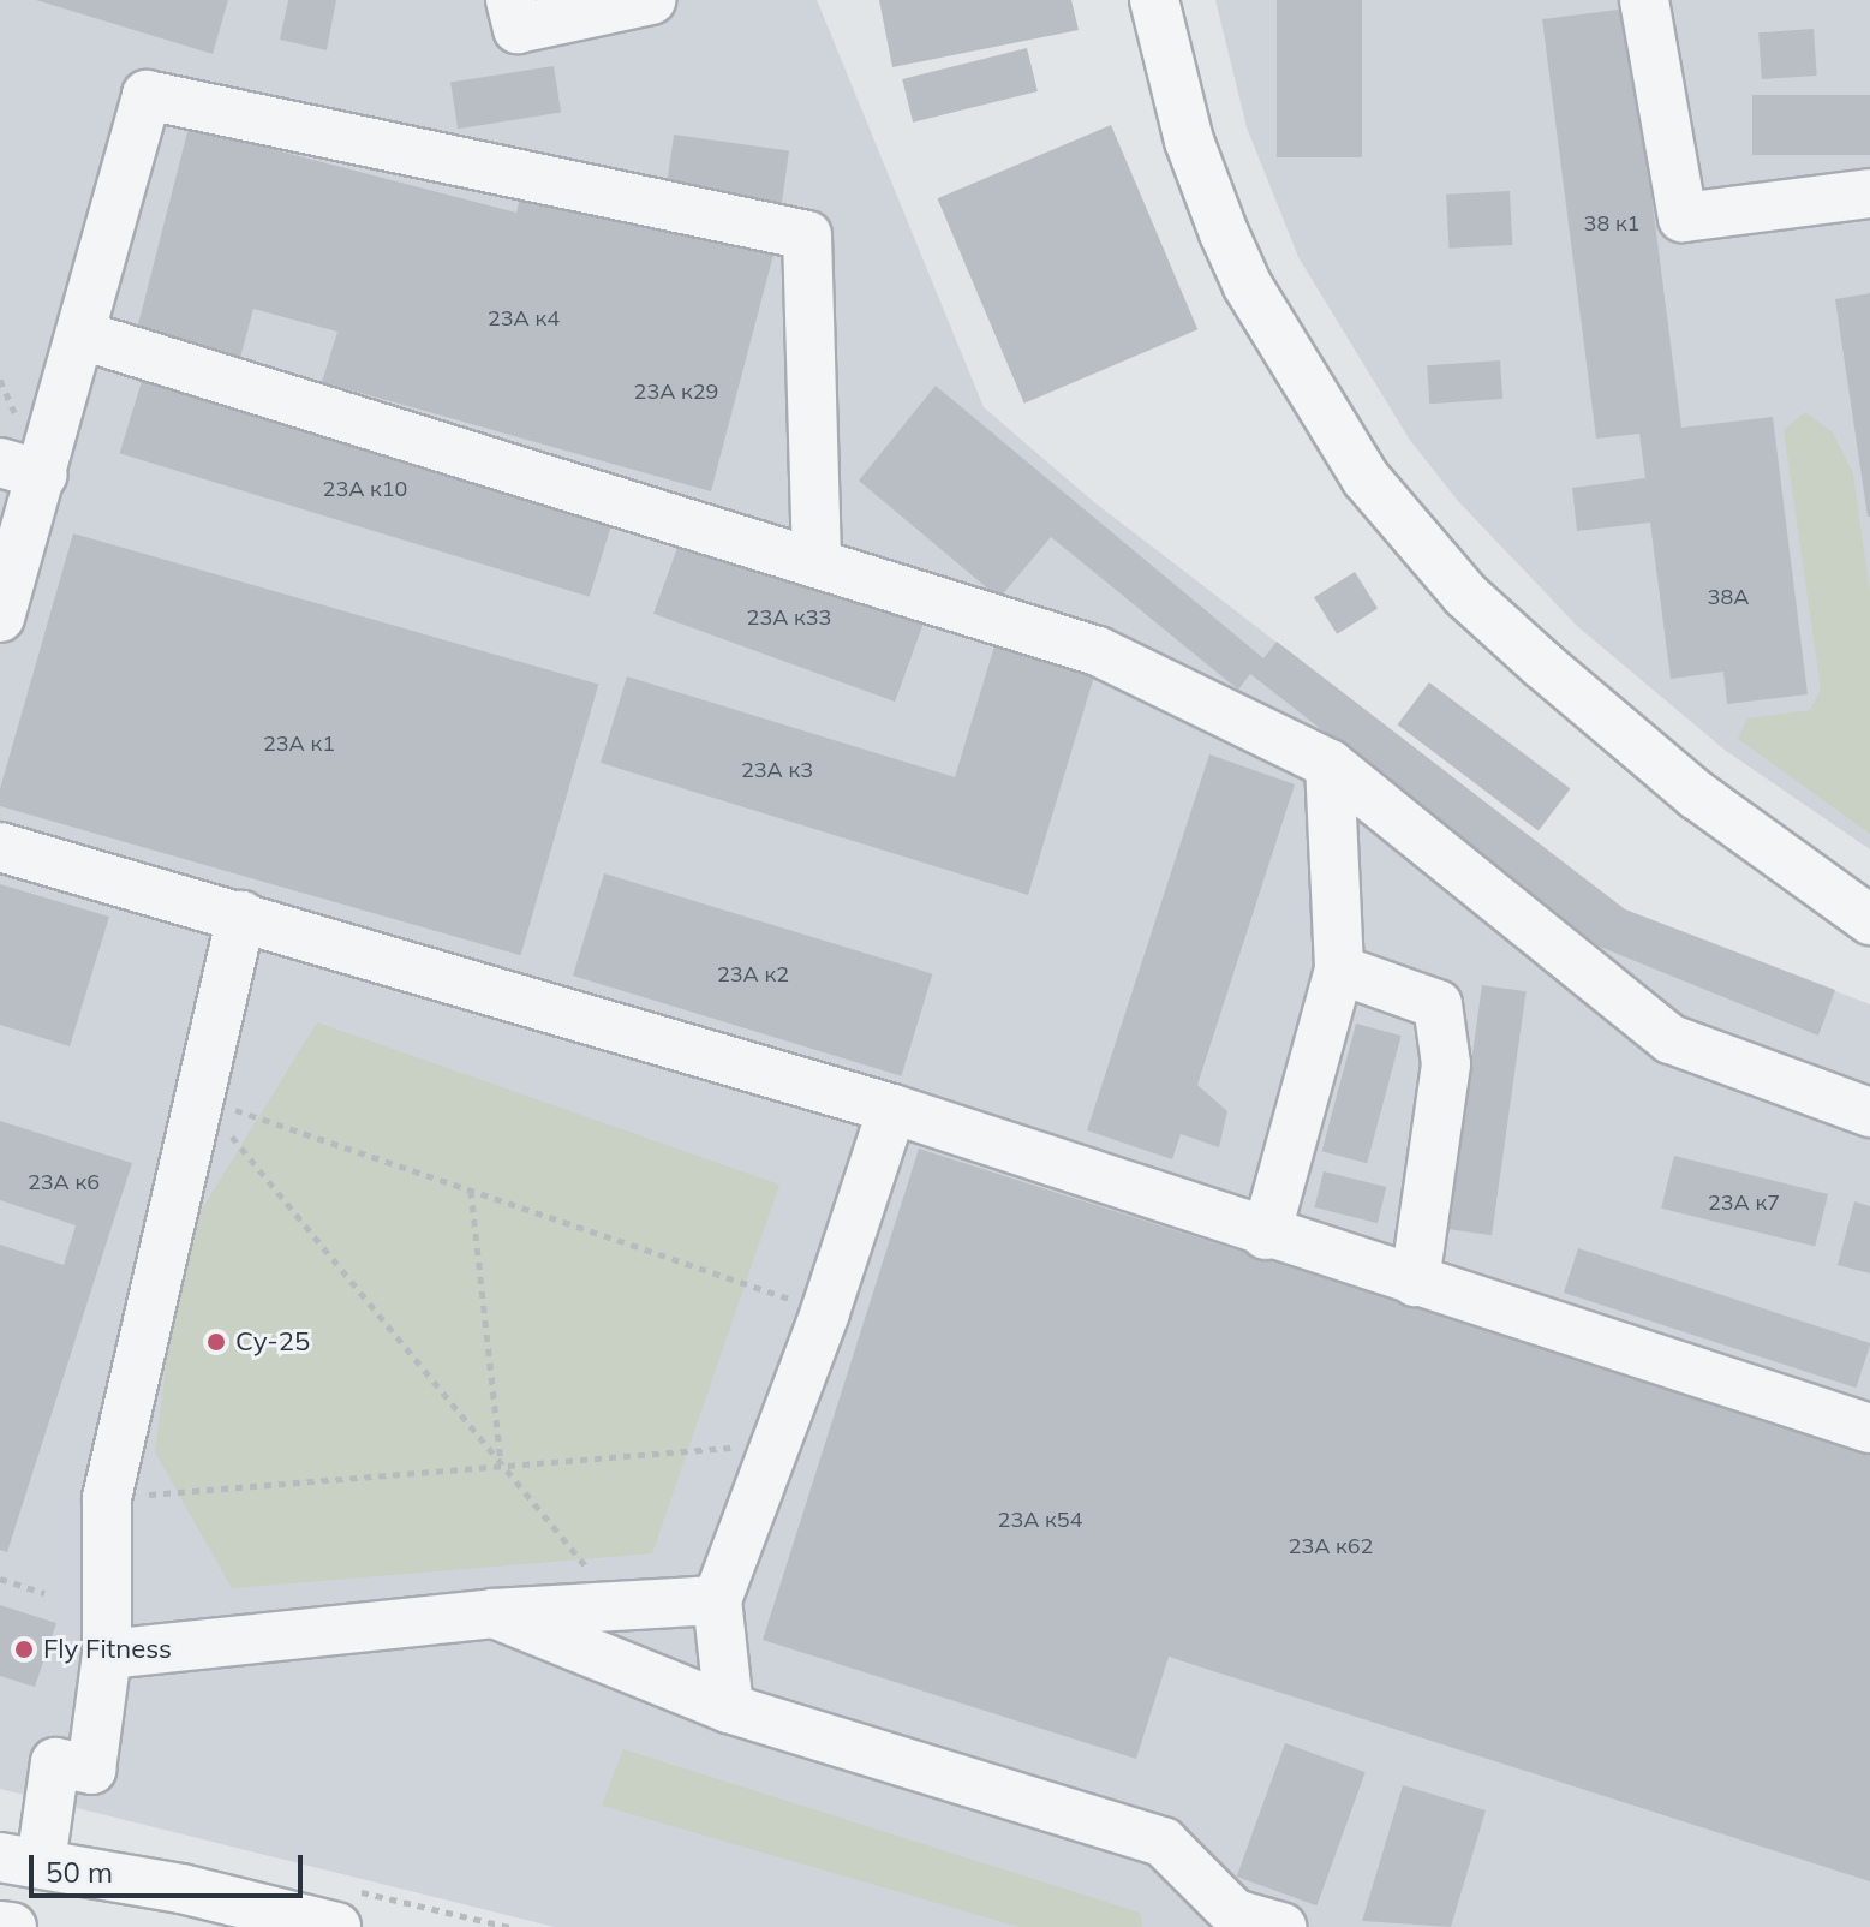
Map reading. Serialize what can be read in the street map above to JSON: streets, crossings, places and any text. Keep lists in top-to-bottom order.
{
  "places": ["Су-25", "Fly Fitness"],
  "house_numbers": [
    "38 к1",
    "23А к4",
    "23А к29",
    "23А к10",
    "38А",
    "23А к33",
    "23А к1",
    "23А к3",
    "23А к2",
    "23А к6",
    "23А к7",
    "23А к54",
    "23А к62"
  ],
  "scale_bar": "50 m"
}
